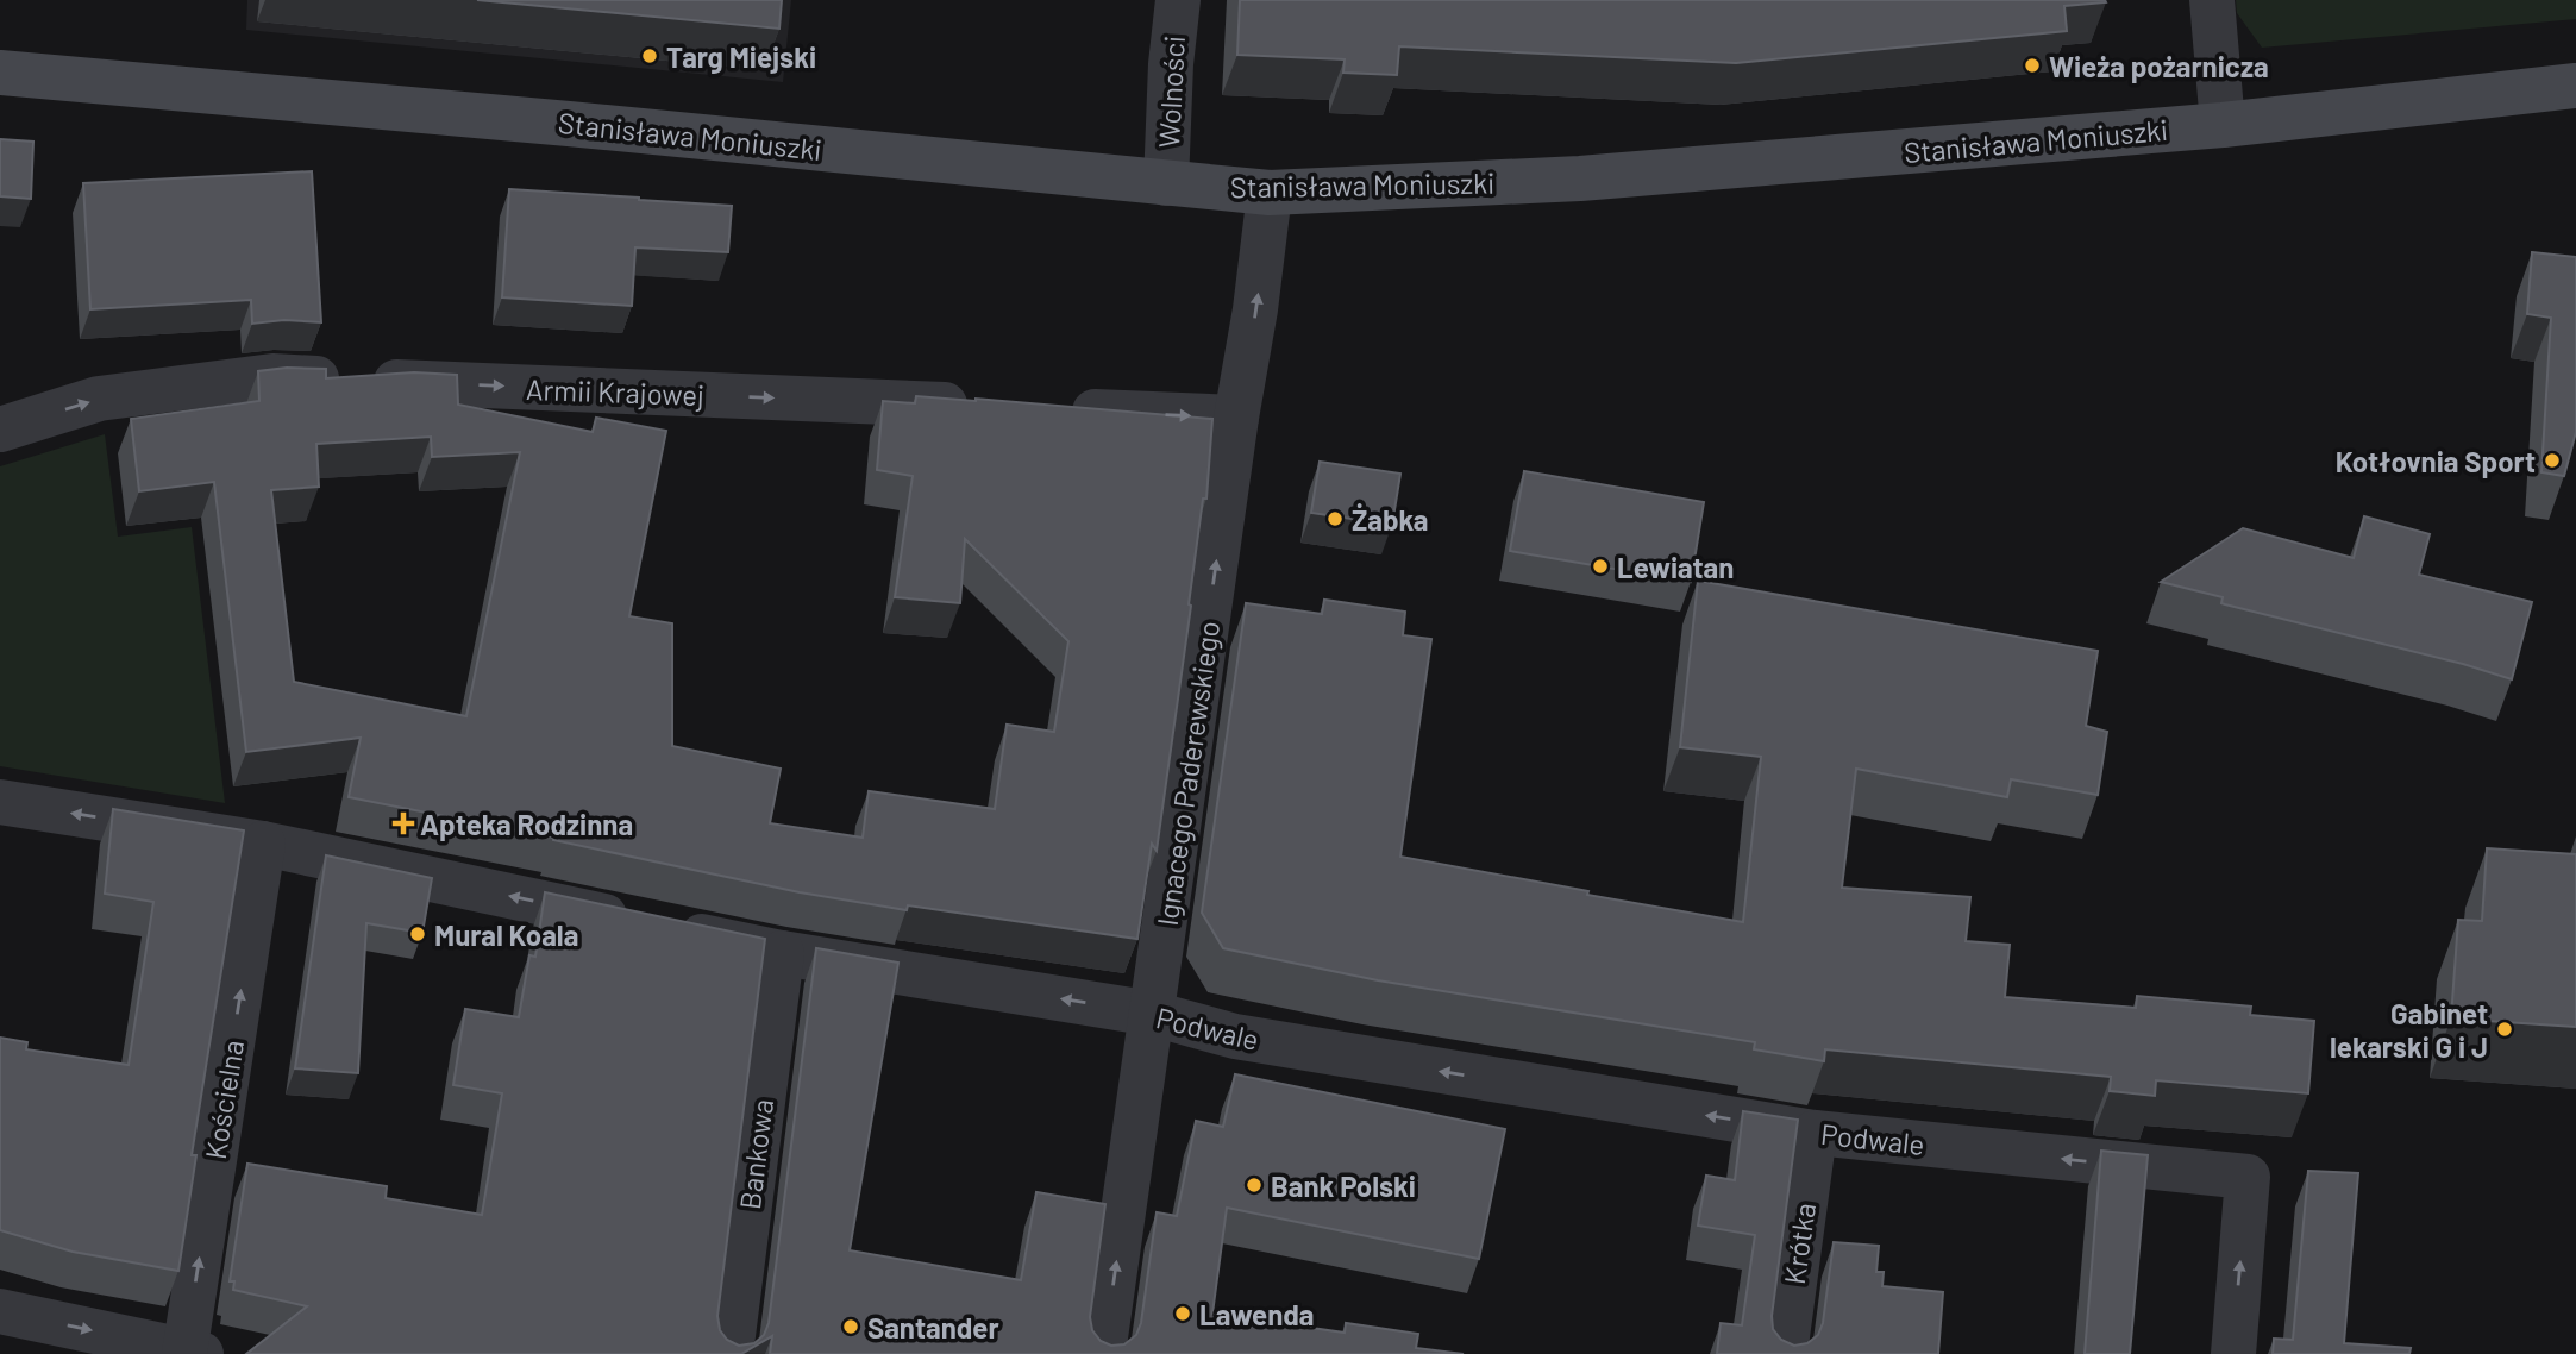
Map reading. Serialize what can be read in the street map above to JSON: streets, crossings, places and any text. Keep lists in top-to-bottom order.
{
  "streets": {
    "street": [
      "Wolności",
      "Stanisława Moniuszki",
      "Armii Krajowej",
      "Ignacego Paderewskiego",
      "Podwale",
      "Kościelna",
      "Bankowa",
      "Krótka"
    ]
  },
  "crossings": [
    ["Wolności", "Stanisława Moniuszki"],
    ["Stanisława Moniuszki", "Ignacego Paderewskiego"],
    ["Ignacego Paderewskiego", "Podwale"],
    ["Podwale", "Kościelna"],
    ["Podwale", "Bankowa"],
    ["Podwale", "Krótka"]
  ],
  "one_way": [
    "Armii Krajowej",
    "Ignacego Paderewskiego",
    "Podwale",
    "Kościelna"
  ],
  "places": {
    "other": [
      "Targ Miejski",
      "Wieża pożarnicza",
      "Kotłovnia Sport",
      "Żabka",
      "Lewiatan",
      "Mural Koala",
      "Gabinet lekarski G i J",
      "Bank Polski",
      "Lawenda",
      "Santander"
    ],
    "health": ["Apteka Rodzinna"]
  }
}
